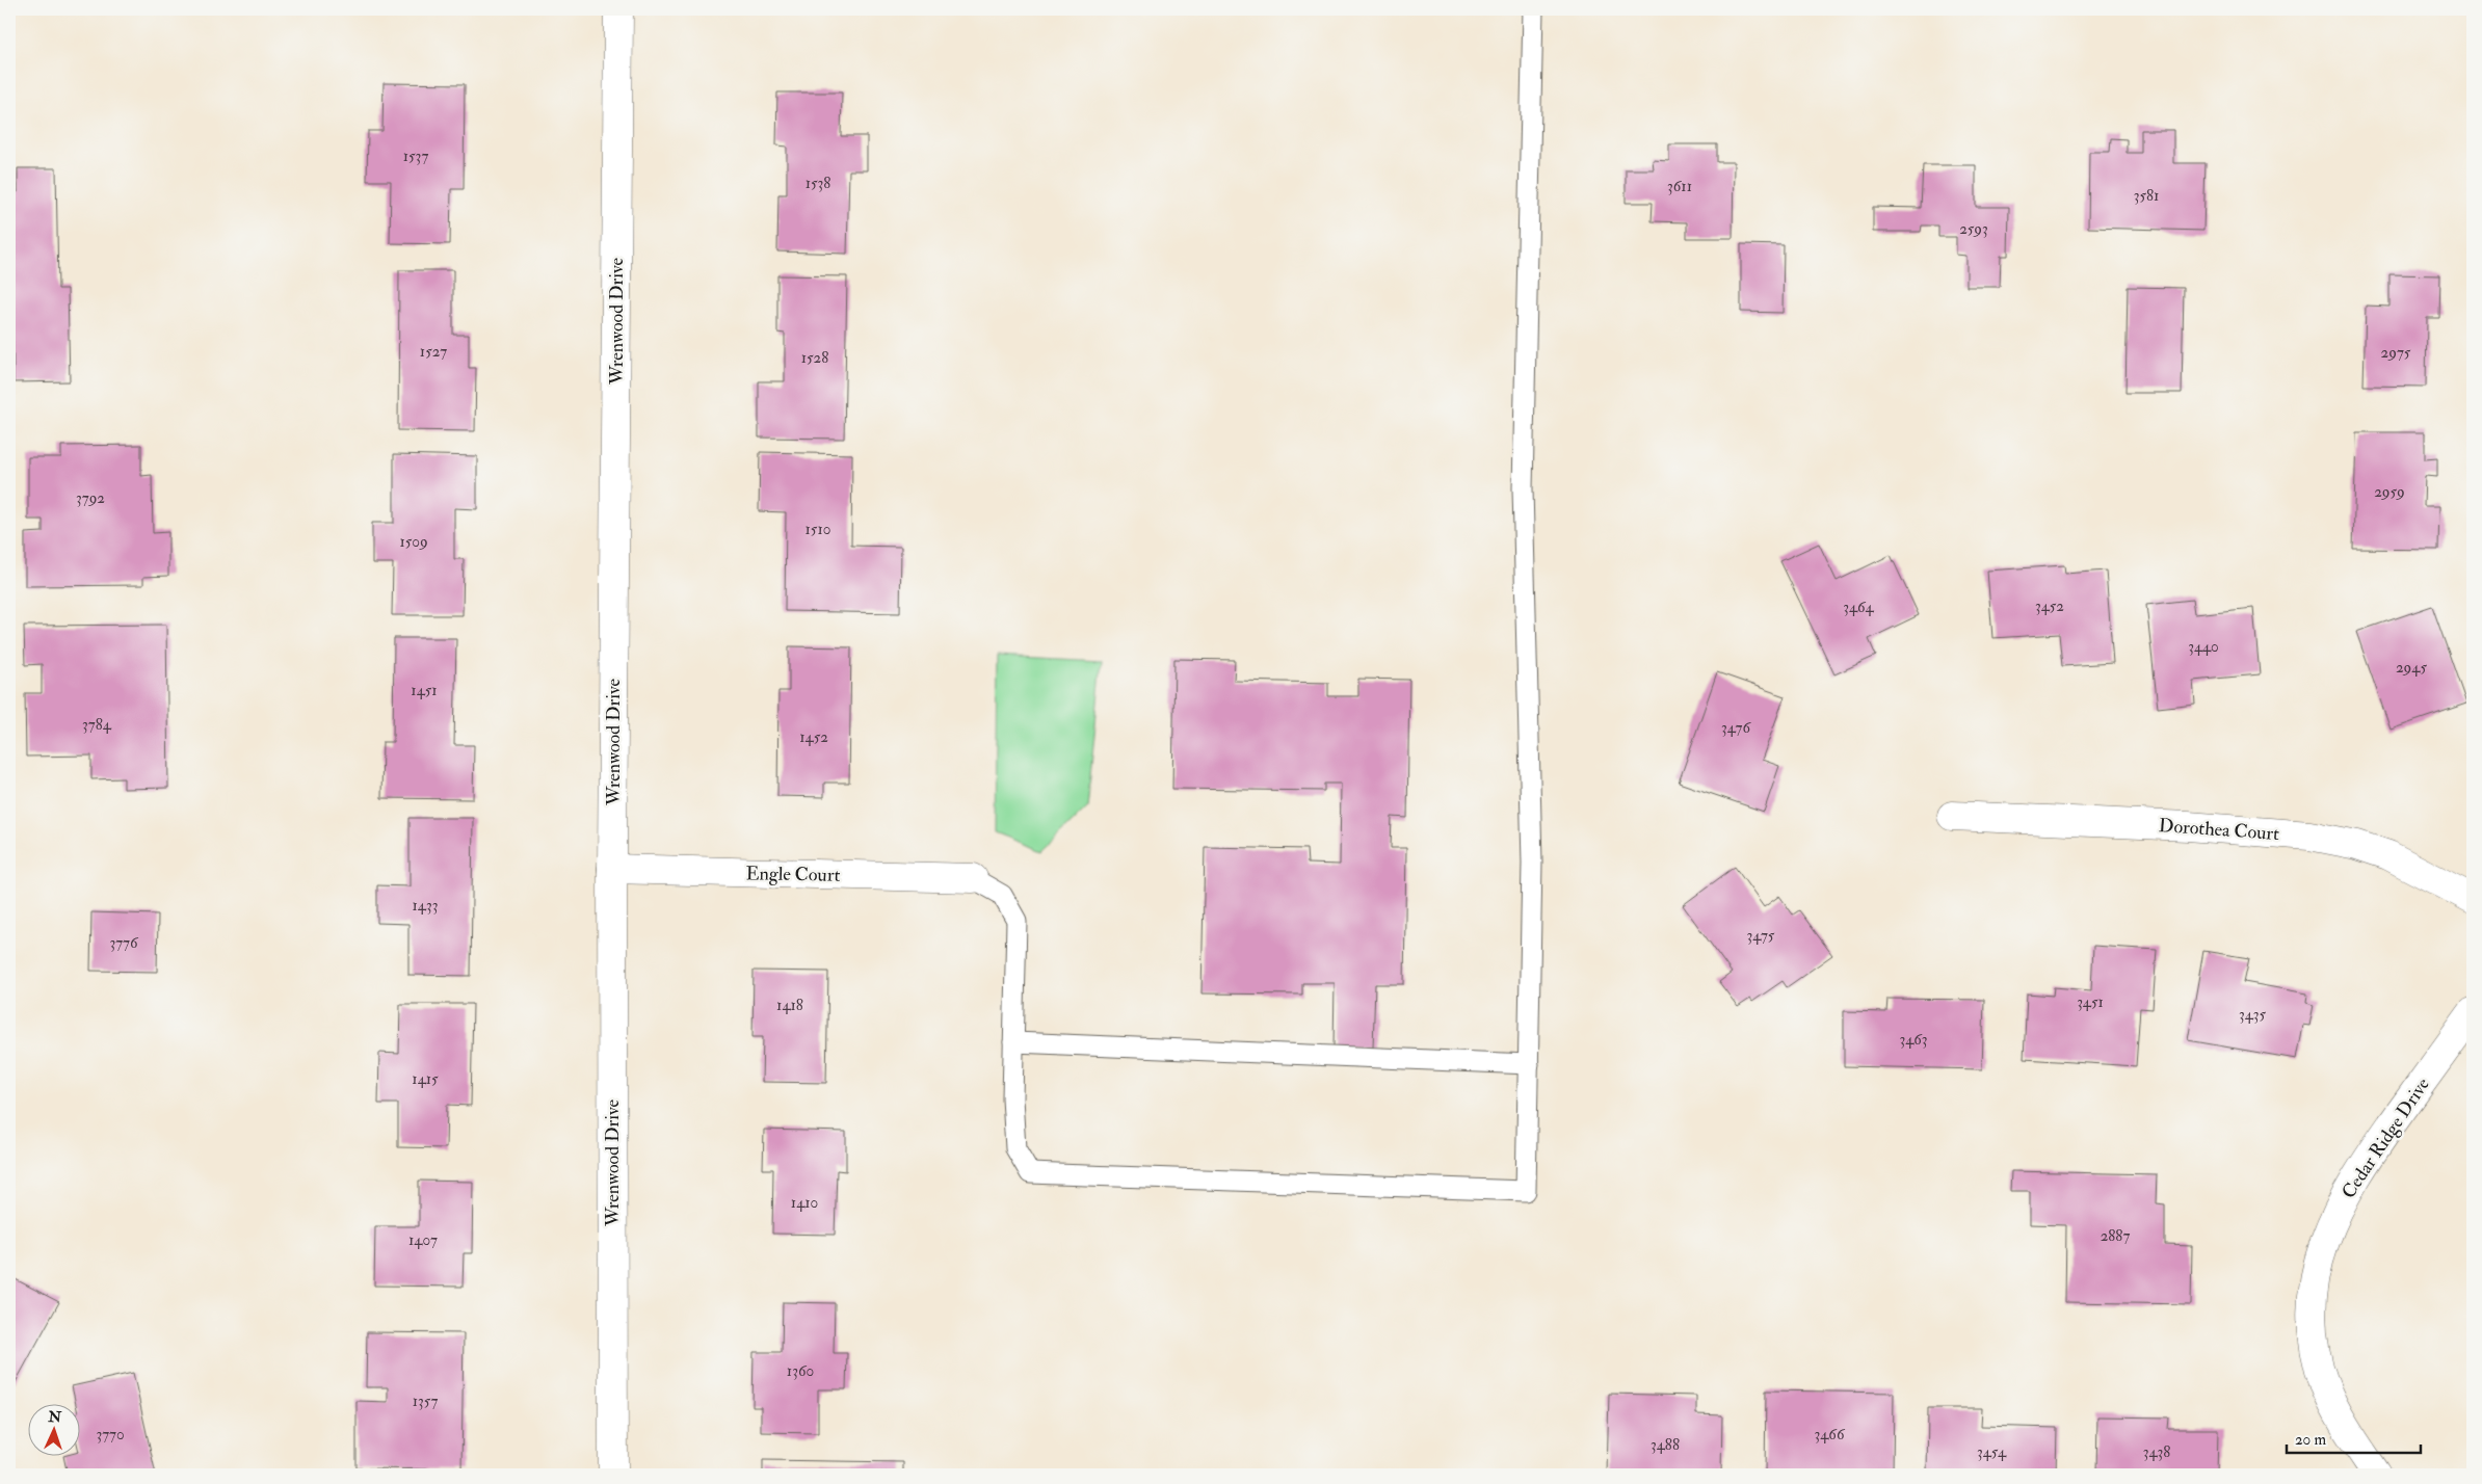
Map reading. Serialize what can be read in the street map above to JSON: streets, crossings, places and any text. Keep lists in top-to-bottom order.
{
  "streets": {
    "street": [
      "Wrenwood Drive",
      "Dorothea Court",
      "Engle Court",
      "Cedar Ridge Drive"
    ]
  },
  "crossings": [
    ["Wrenwood Drive", "Engle Court"]
  ],
  "house_numbers": [
    "1537",
    "1538",
    "3611",
    "3581",
    "2593",
    "1527",
    "2975",
    "1528",
    "2959",
    "3792",
    "1510",
    "1509",
    "3452",
    "3464",
    "3440",
    "2945",
    "1451",
    "3784",
    "3476",
    "1452",
    "1433",
    "3475",
    "3776",
    "3451",
    "1418",
    "3435",
    "3463",
    "1415",
    "1410",
    "2887",
    "1407",
    "1360",
    "1357",
    "3770",
    "3466",
    "3488",
    "3454",
    "3438"
  ],
  "scale_bar": "20 m",
  "north": "top"
}
